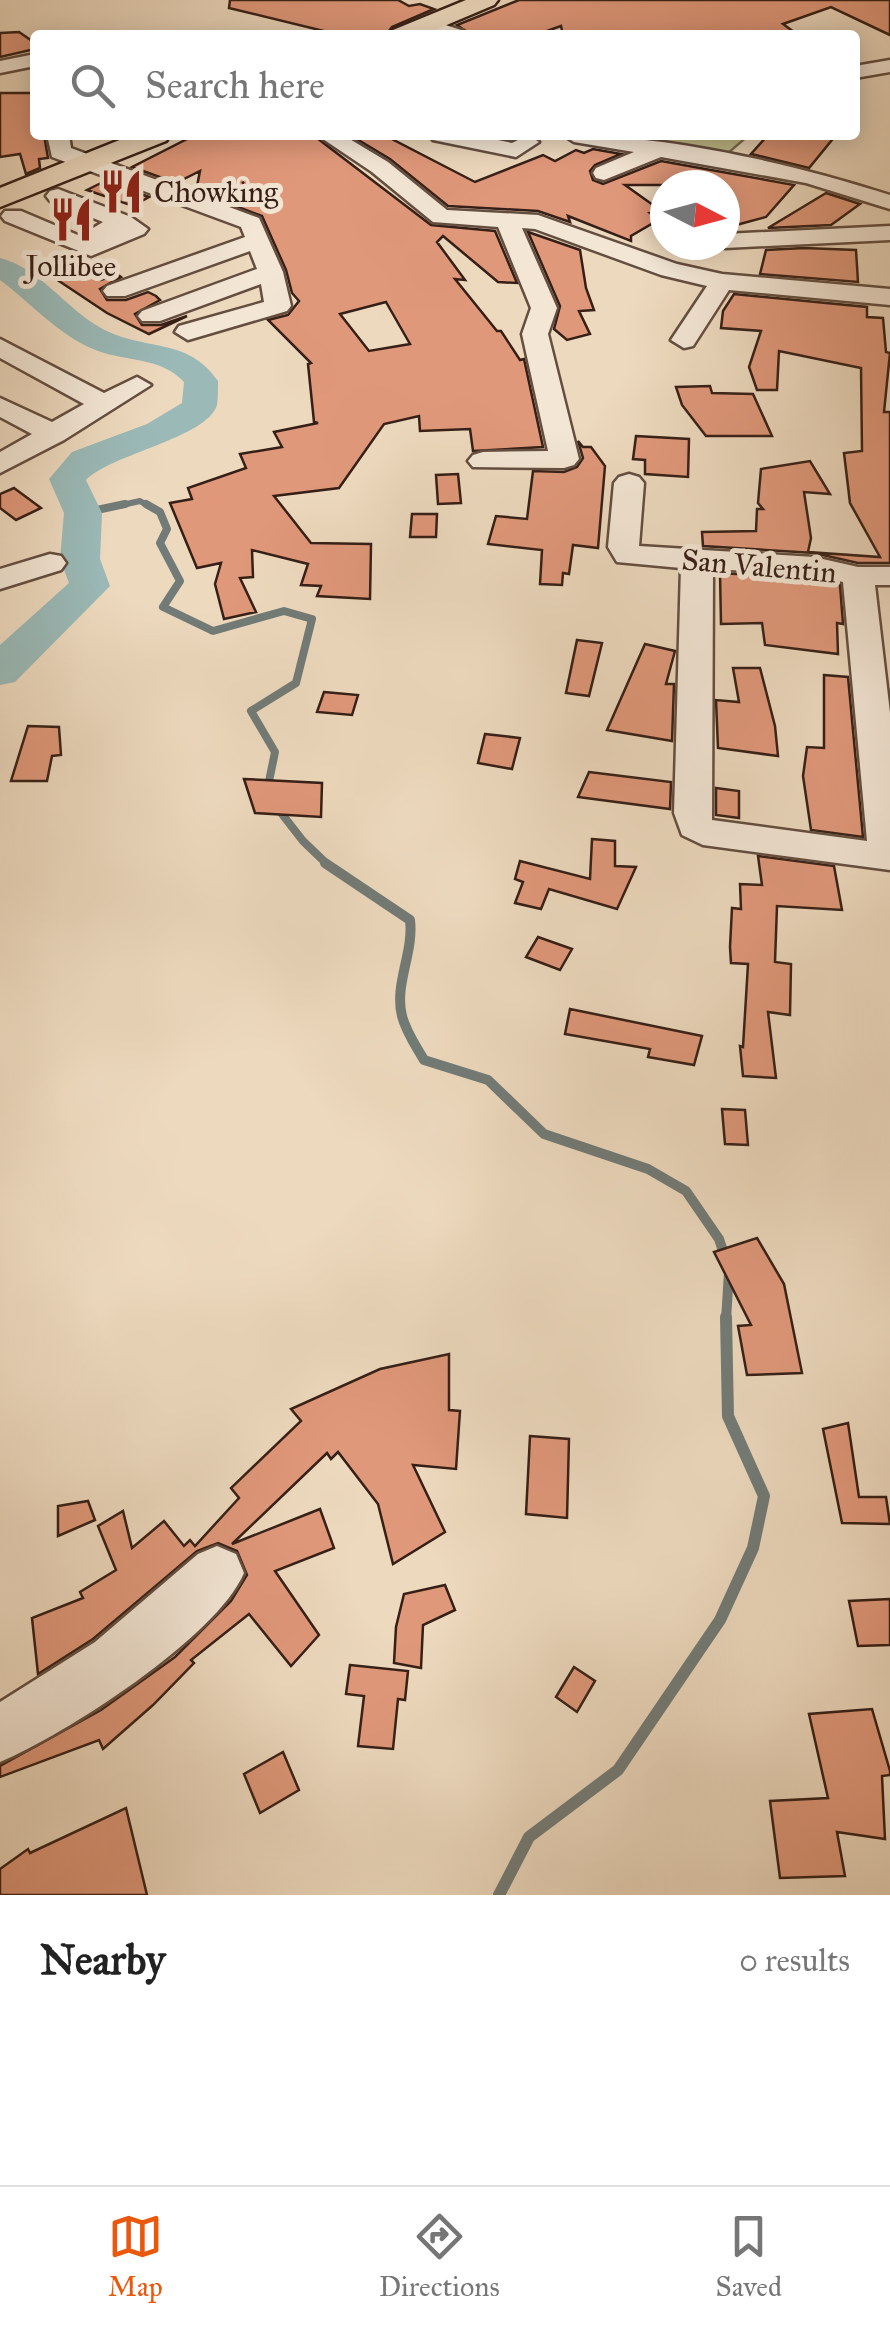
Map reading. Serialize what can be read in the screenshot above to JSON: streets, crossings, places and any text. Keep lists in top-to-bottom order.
{
  "streets": {
    "street": ["San Valentin"]
  },
  "places": {
    "restaurant": ["Chowking", "Jollibee"]
  },
  "north": "right",
  "page": {
    "search": "Search here",
    "heading": ["Nearby", "0 results"],
    "nav": ["Map", "Directions", "Saved"]
  }
}
